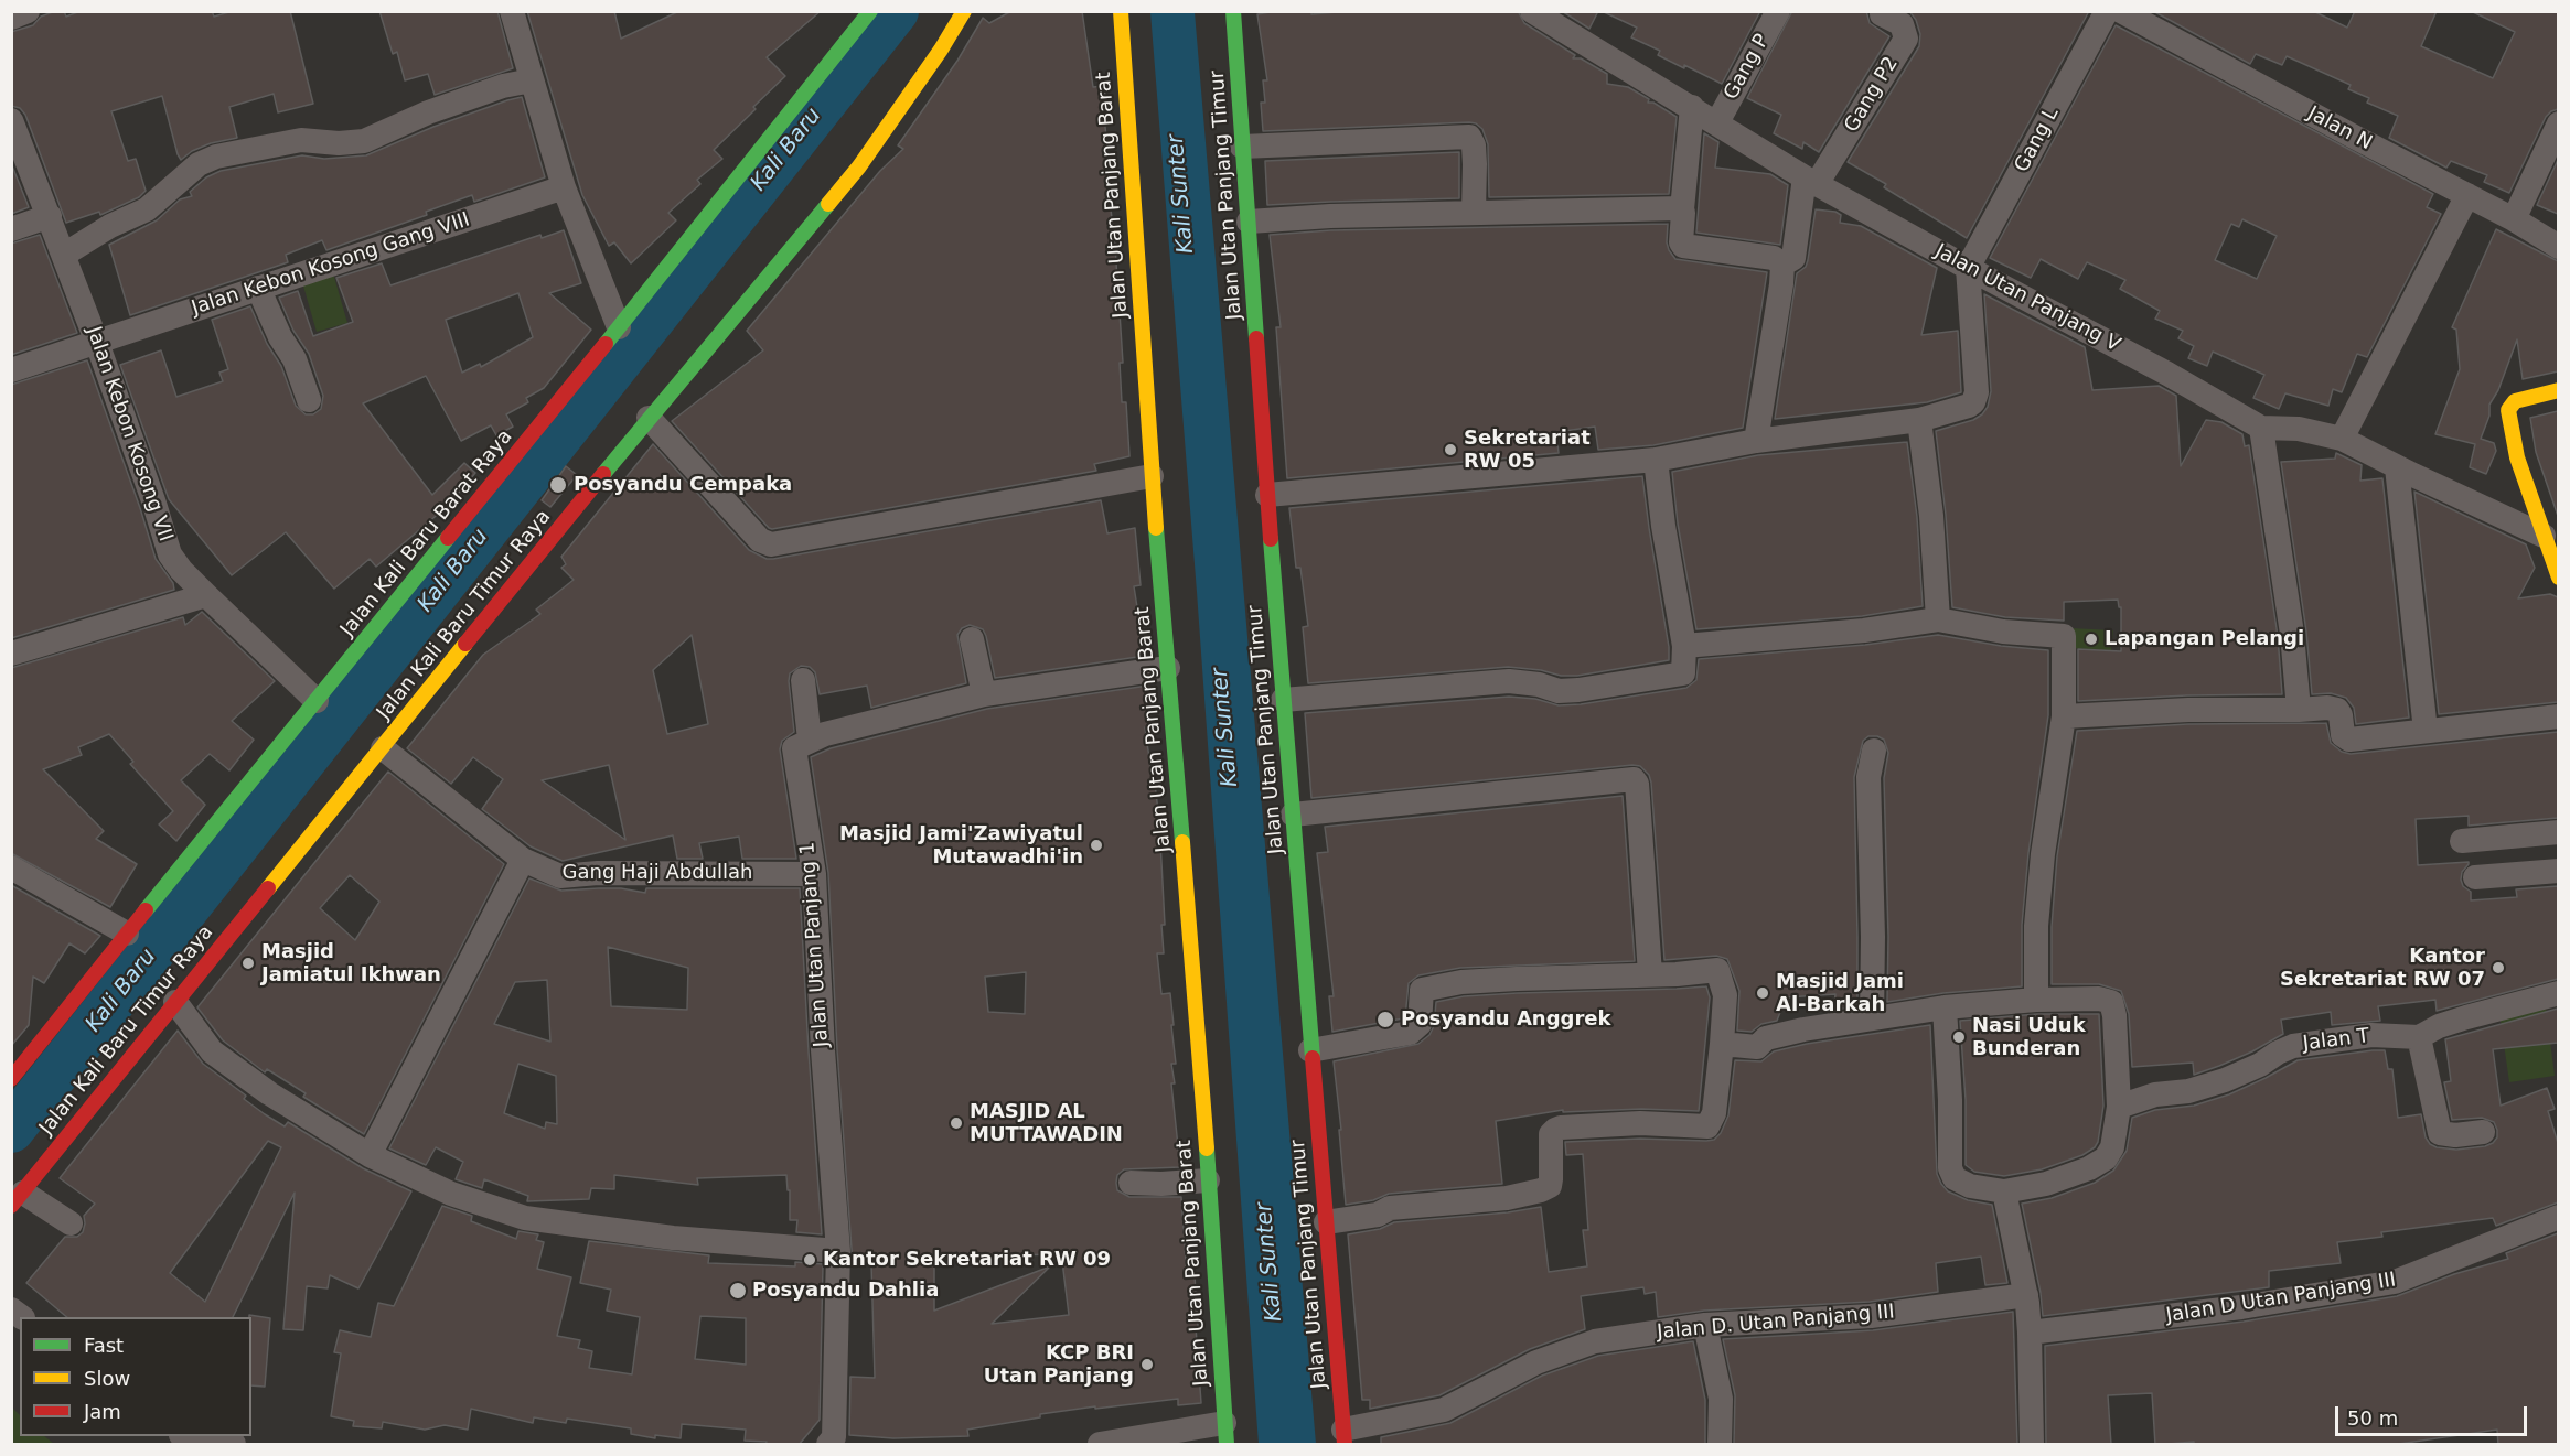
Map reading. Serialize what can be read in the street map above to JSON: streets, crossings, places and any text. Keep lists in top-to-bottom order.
{
  "streets": {
    "street": [
      "Gang P",
      "Gang P2",
      "Jalan N",
      "Gang L",
      "Jalan Utan Panjang Barat",
      "Jalan Utan Panjang Timur",
      "Jalan Kebon Kosong Gang VIII",
      "Jalan Utan Panjang V",
      "Jalan Kebon Kosong VII",
      "Jalan Kali Baru Barat Raya",
      "Jalan Kali Baru Timur Raya",
      "Gang Haji Abdullah",
      "Jalan Utan Panjang 1",
      "Jalan T",
      "Jalan D Utan Panjang III",
      "Jalan D. Utan Panjang III"
    ]
  },
  "crossings": [
    ["Gang P", "Jalan Utan Panjang V"],
    ["Gang P2", "Jalan Utan Panjang V"],
    ["Gang L", "Jalan Utan Panjang V"],
    ["Jalan Utan Panjang Timur", "Jalan D. Utan Panjang III"],
    ["Jalan Kebon Kosong Gang VIII", "Jalan Kebon Kosong VII"],
    ["Jalan Kebon Kosong VII", "Jalan Kali Baru Barat Raya"],
    ["Jalan Kali Baru Timur Raya", "Gang Haji Abdullah"],
    ["Gang Haji Abdullah", "Jalan Utan Panjang 1"]
  ],
  "water": ["Kali Baru", "Kali Sunter"],
  "places": [
    "Sekretariat RW 05",
    "Posyandu Cempaka",
    "Lapangan Pelangi",
    "Masjid Jami'Zawiyatul Mutawadhi'in",
    "Masjid Jamiatul Ikhwan",
    "Kantor Sekretariat RW 07",
    "Masjid Jami Al-Barkah",
    "Posyandu Anggrek",
    "Nasi Uduk Bunderan",
    "MASJID AL MUTTAWADIN",
    "Kantor Sekretariat RW 09",
    "Posyandu Dahlia",
    "KCP BRI Utan Panjang"
  ],
  "legend": ["Fast", "Slow", "Jam"],
  "scale_bar": "50 m"
}
